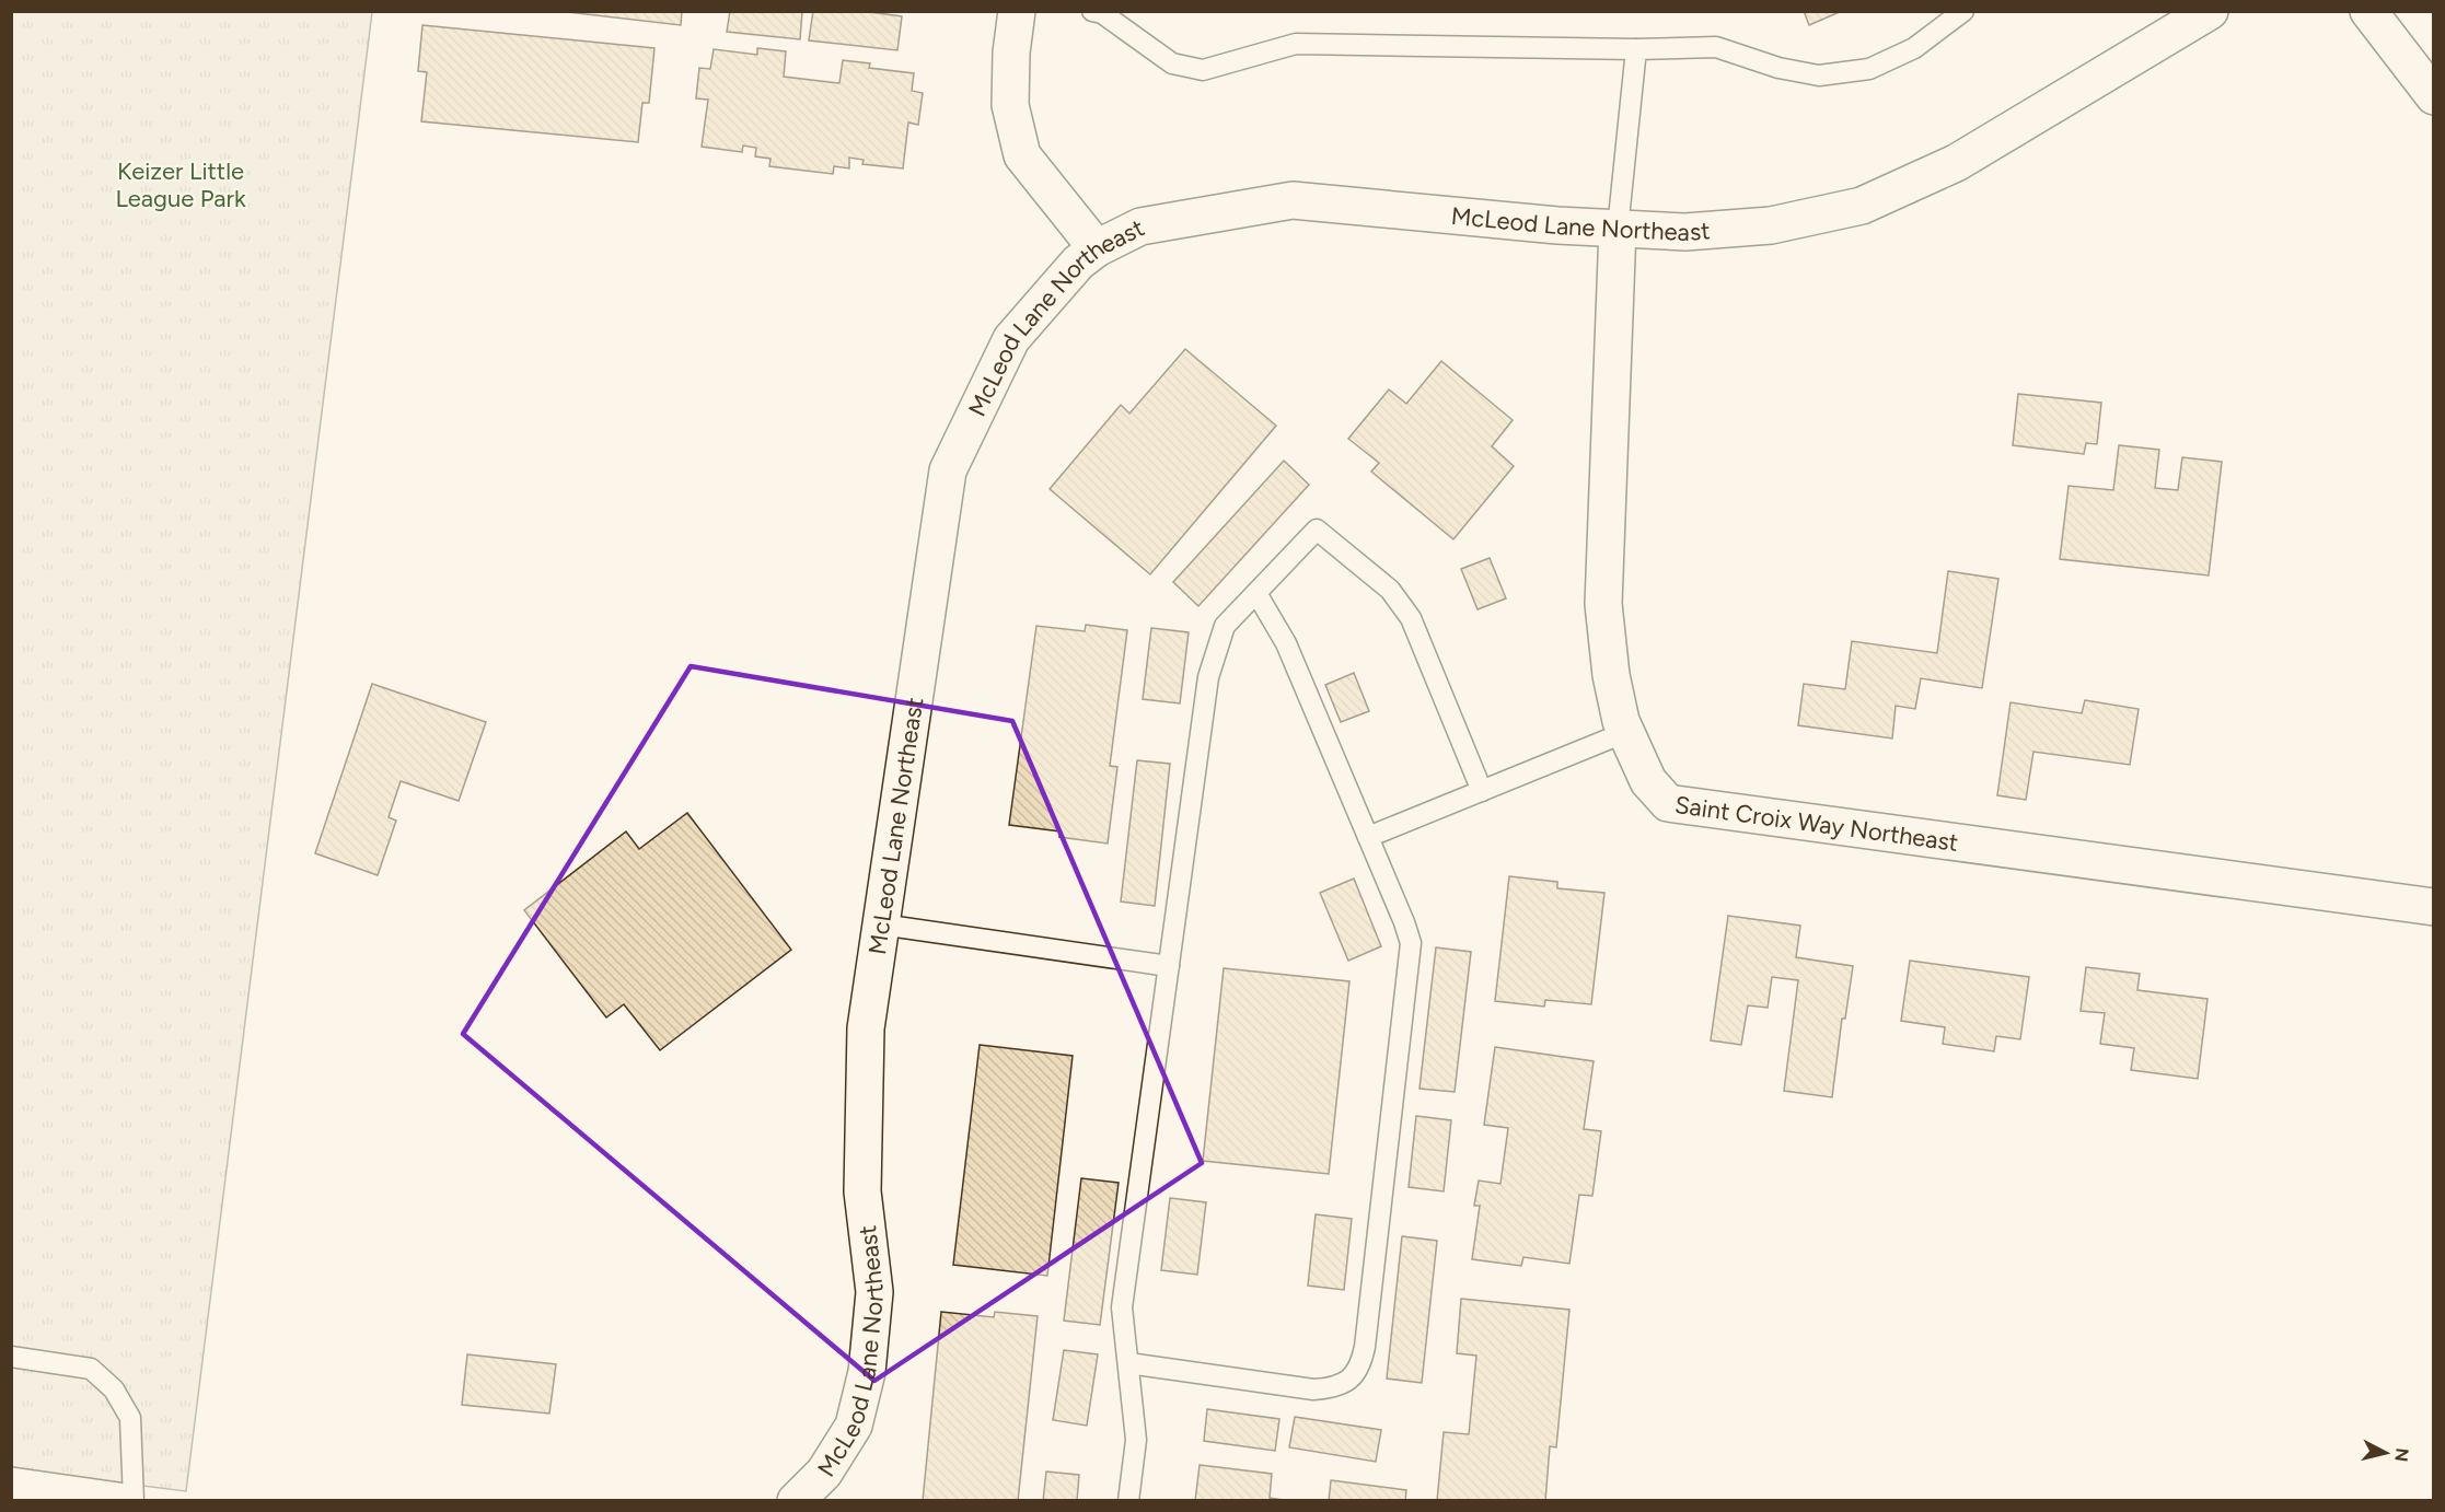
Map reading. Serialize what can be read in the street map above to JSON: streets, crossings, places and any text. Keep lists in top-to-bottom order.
{
  "streets": {
    "street": ["McLeod Lane Northeast", "Saint Croix Way Northeast"]
  },
  "crossings": [
    ["McLeod Lane Northeast", "Saint Croix Way Northeast"]
  ],
  "parks": ["Keizer Little League Park"],
  "north": "right"
}
